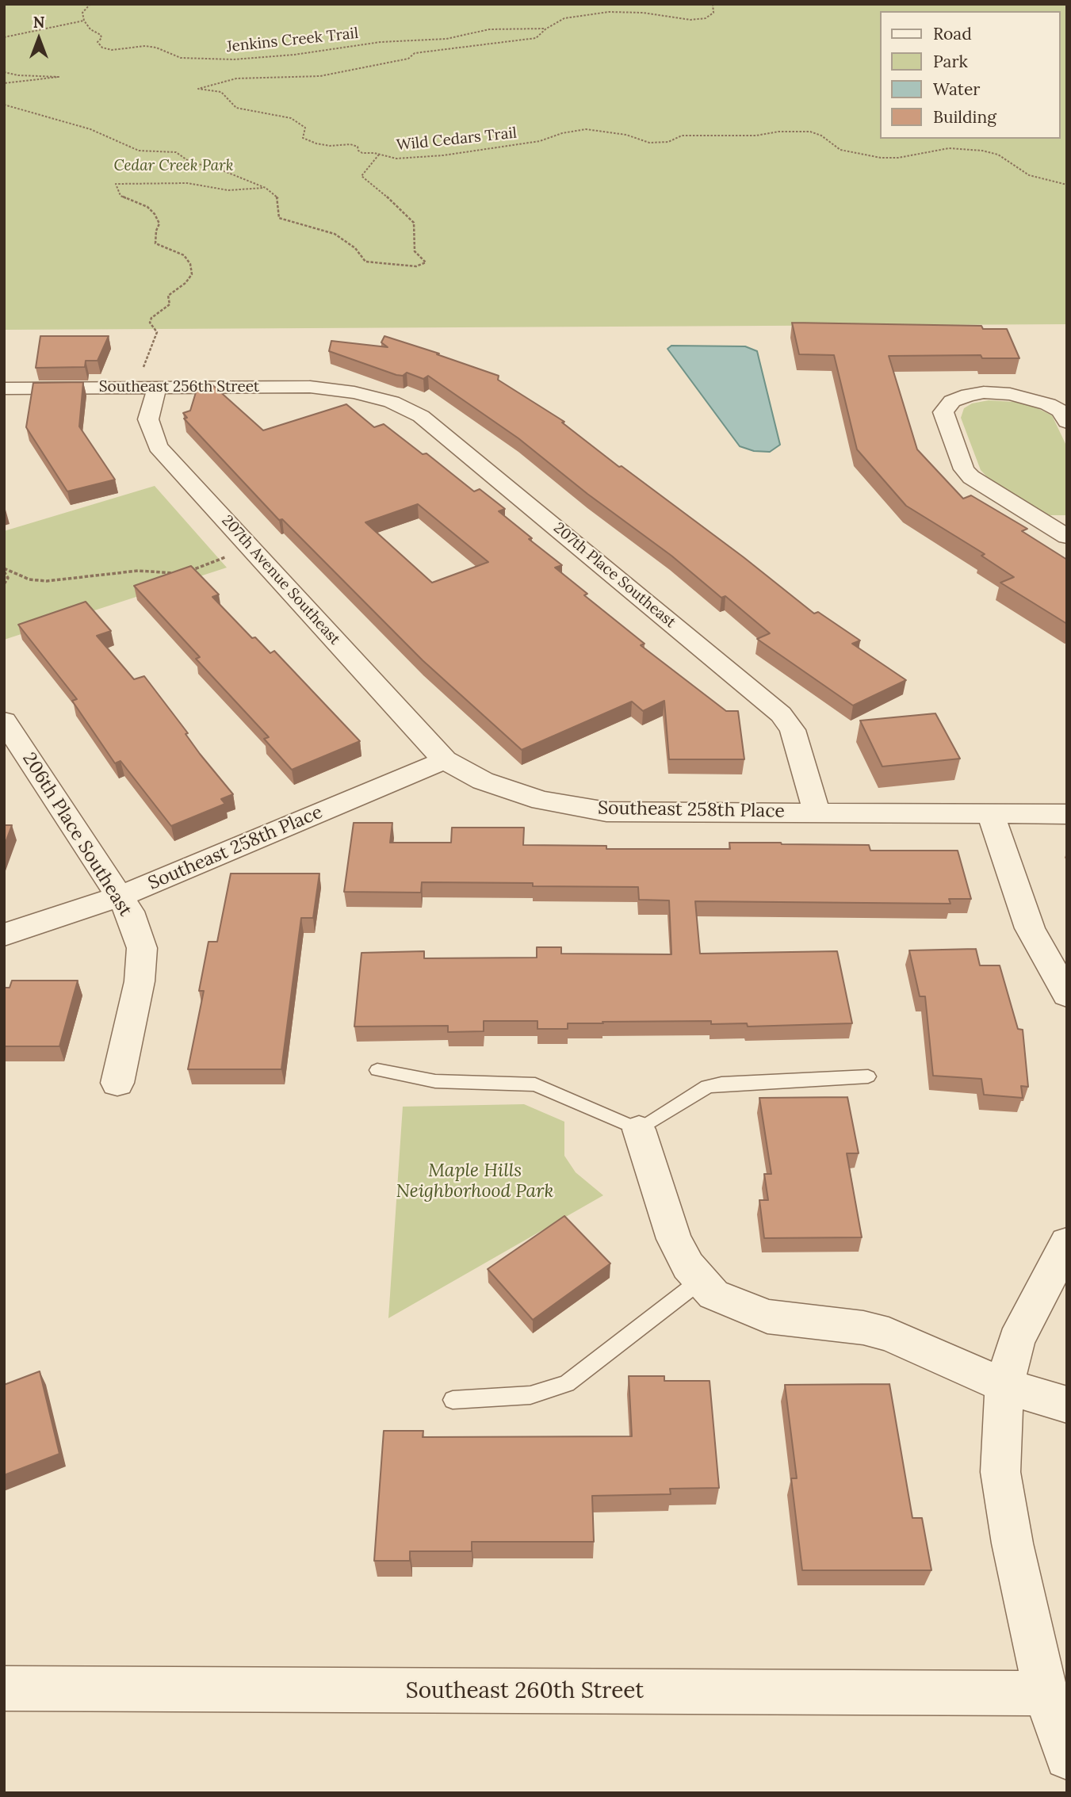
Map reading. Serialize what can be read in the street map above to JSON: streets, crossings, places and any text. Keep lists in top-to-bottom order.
{
  "streets": {
    "street": [
      "Southeast 256th Street",
      "207th Place Southeast",
      "207th Avenue Southeast",
      "Southeast 258th Place",
      "206th Place Southeast",
      "Southeast 260th Street"
    ],
    "path": ["Jenkins Creek Trail", "Wild Cedars Trail"]
  },
  "crossings": [
    ["Jenkins Creek Trail", "Wild Cedars Trail"],
    ["Southeast 256th Street", "207th Place Southeast"],
    ["Southeast 256th Street", "207th Avenue Southeast"],
    ["207th Place Southeast", "Southeast 258th Place"],
    ["207th Avenue Southeast", "Southeast 258th Place"],
    ["Southeast 258th Place", "206th Place Southeast"]
  ],
  "parks": ["Cedar Creek Park", "Maple Hills Neighborhood Park"],
  "legend": [
    "Road",
    "Park",
    "Water",
    "Building"
  ],
  "north": "top"
}
